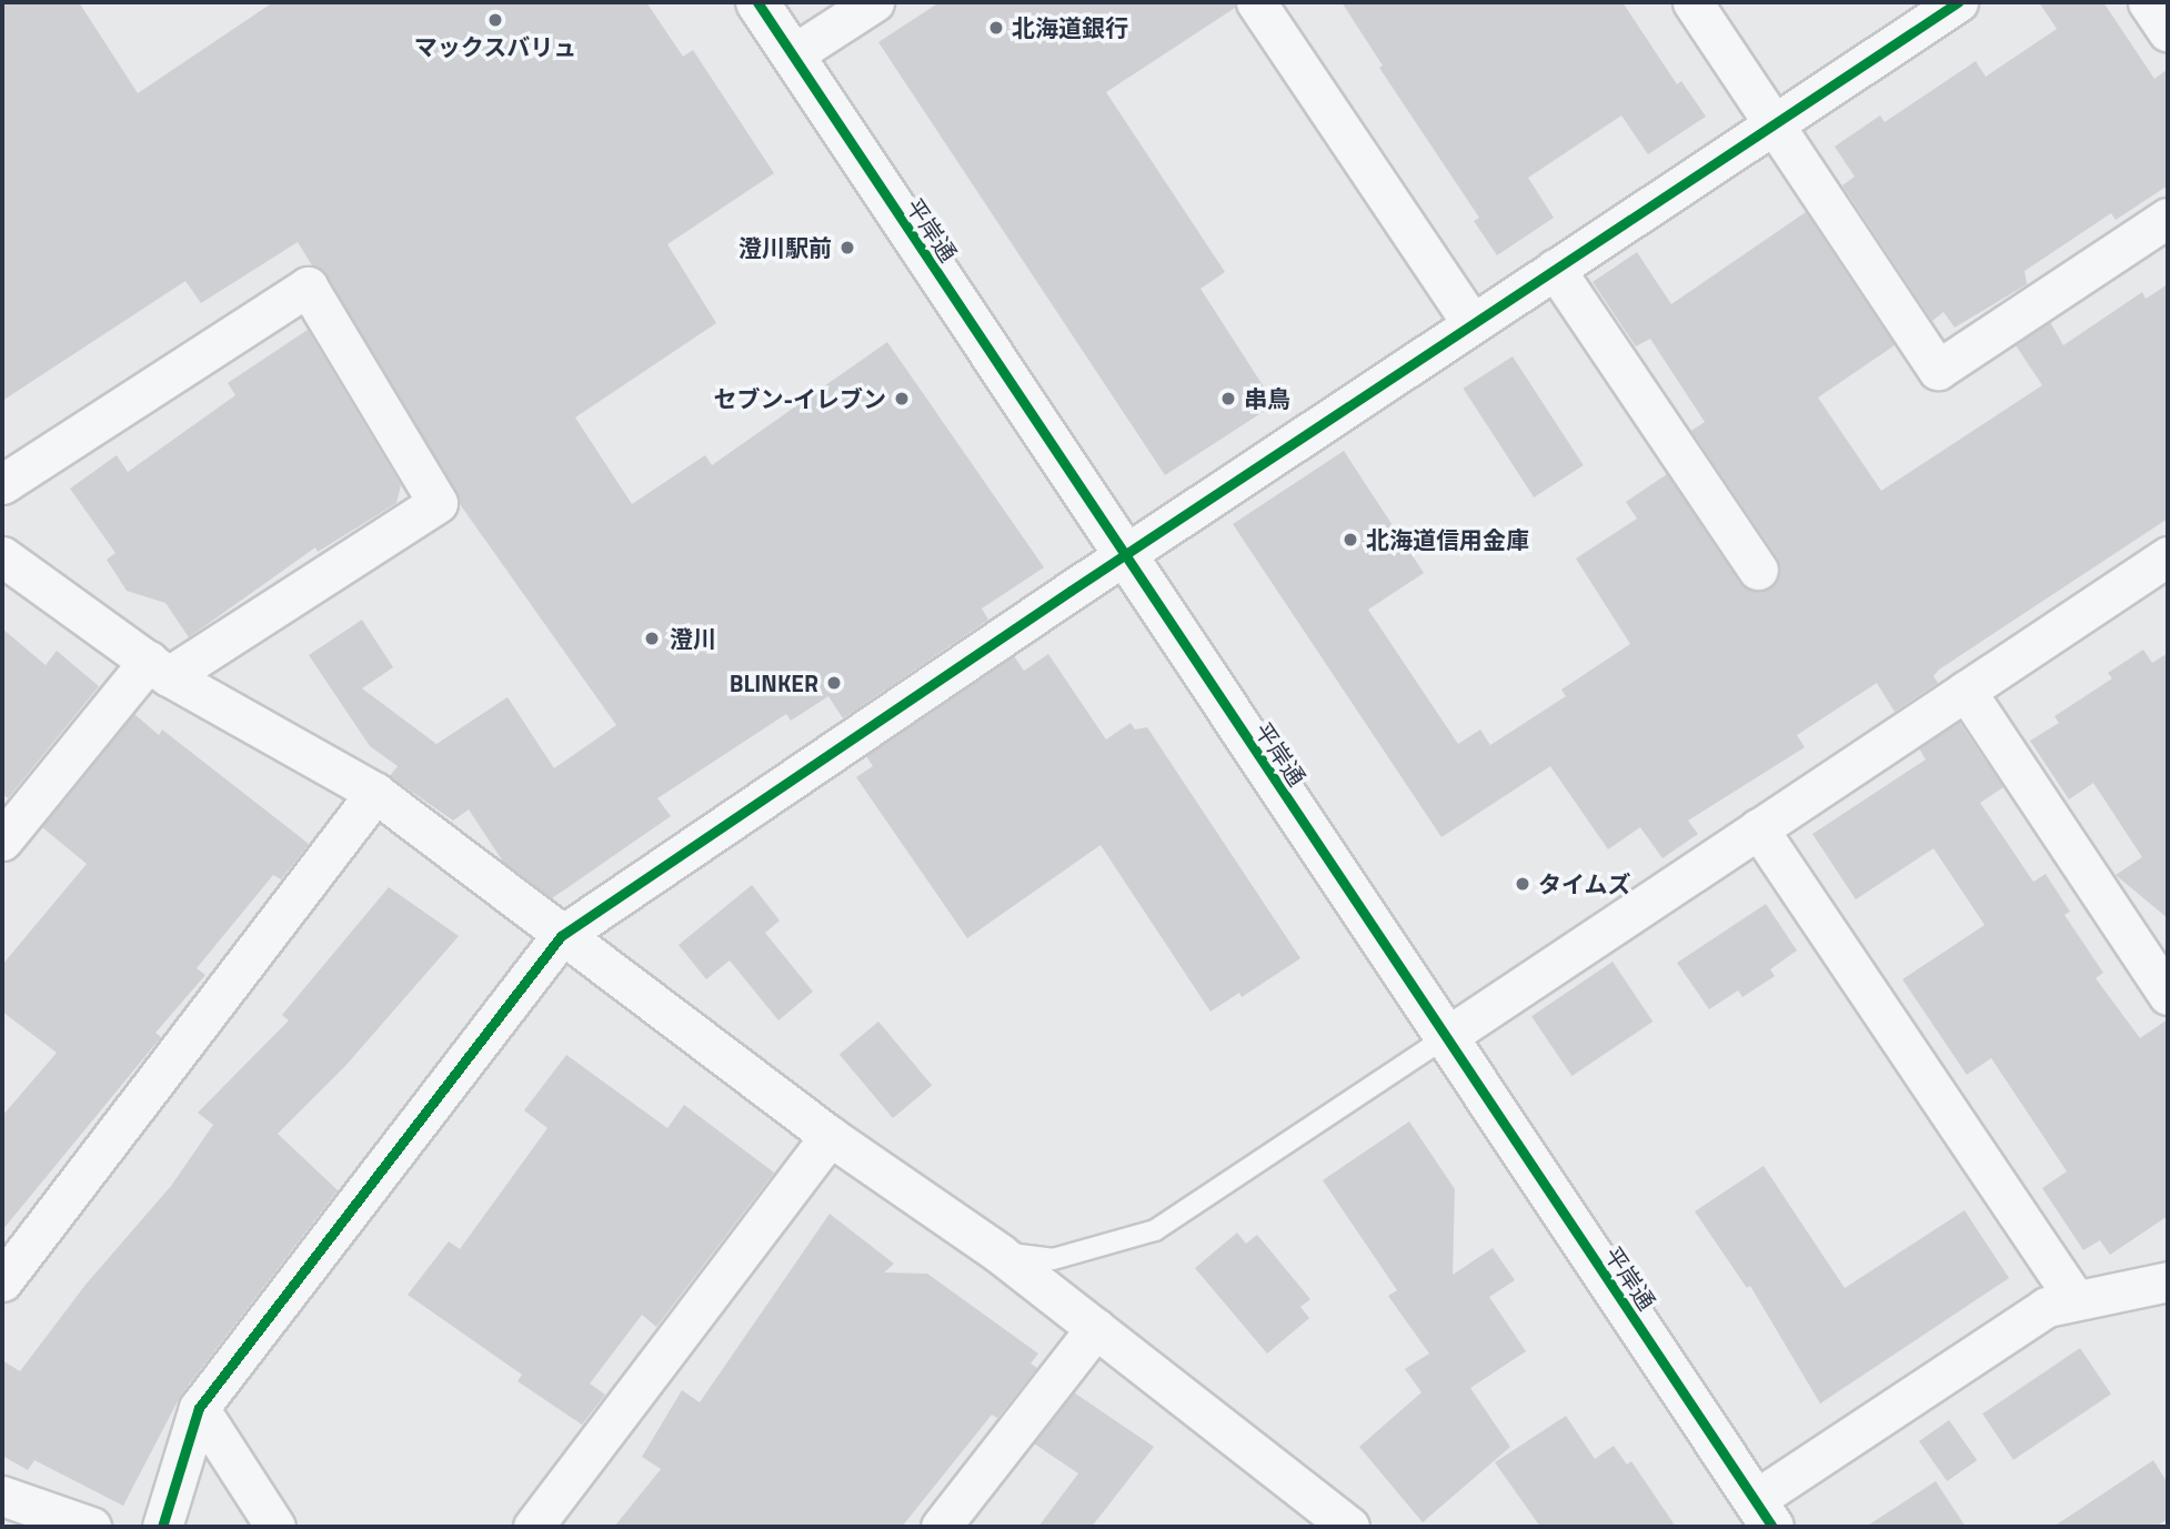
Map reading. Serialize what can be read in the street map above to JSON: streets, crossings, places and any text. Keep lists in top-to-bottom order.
{
  "streets": {
    "street": ["平岸通"]
  },
  "places": [
    "マックスバリュ",
    "北海道銀行",
    "澄川駅前",
    "セブン-イレブン",
    "串鳥",
    "北海道信用金庫",
    "澄川",
    "BLINKER",
    "タイムズ"
  ]
}
